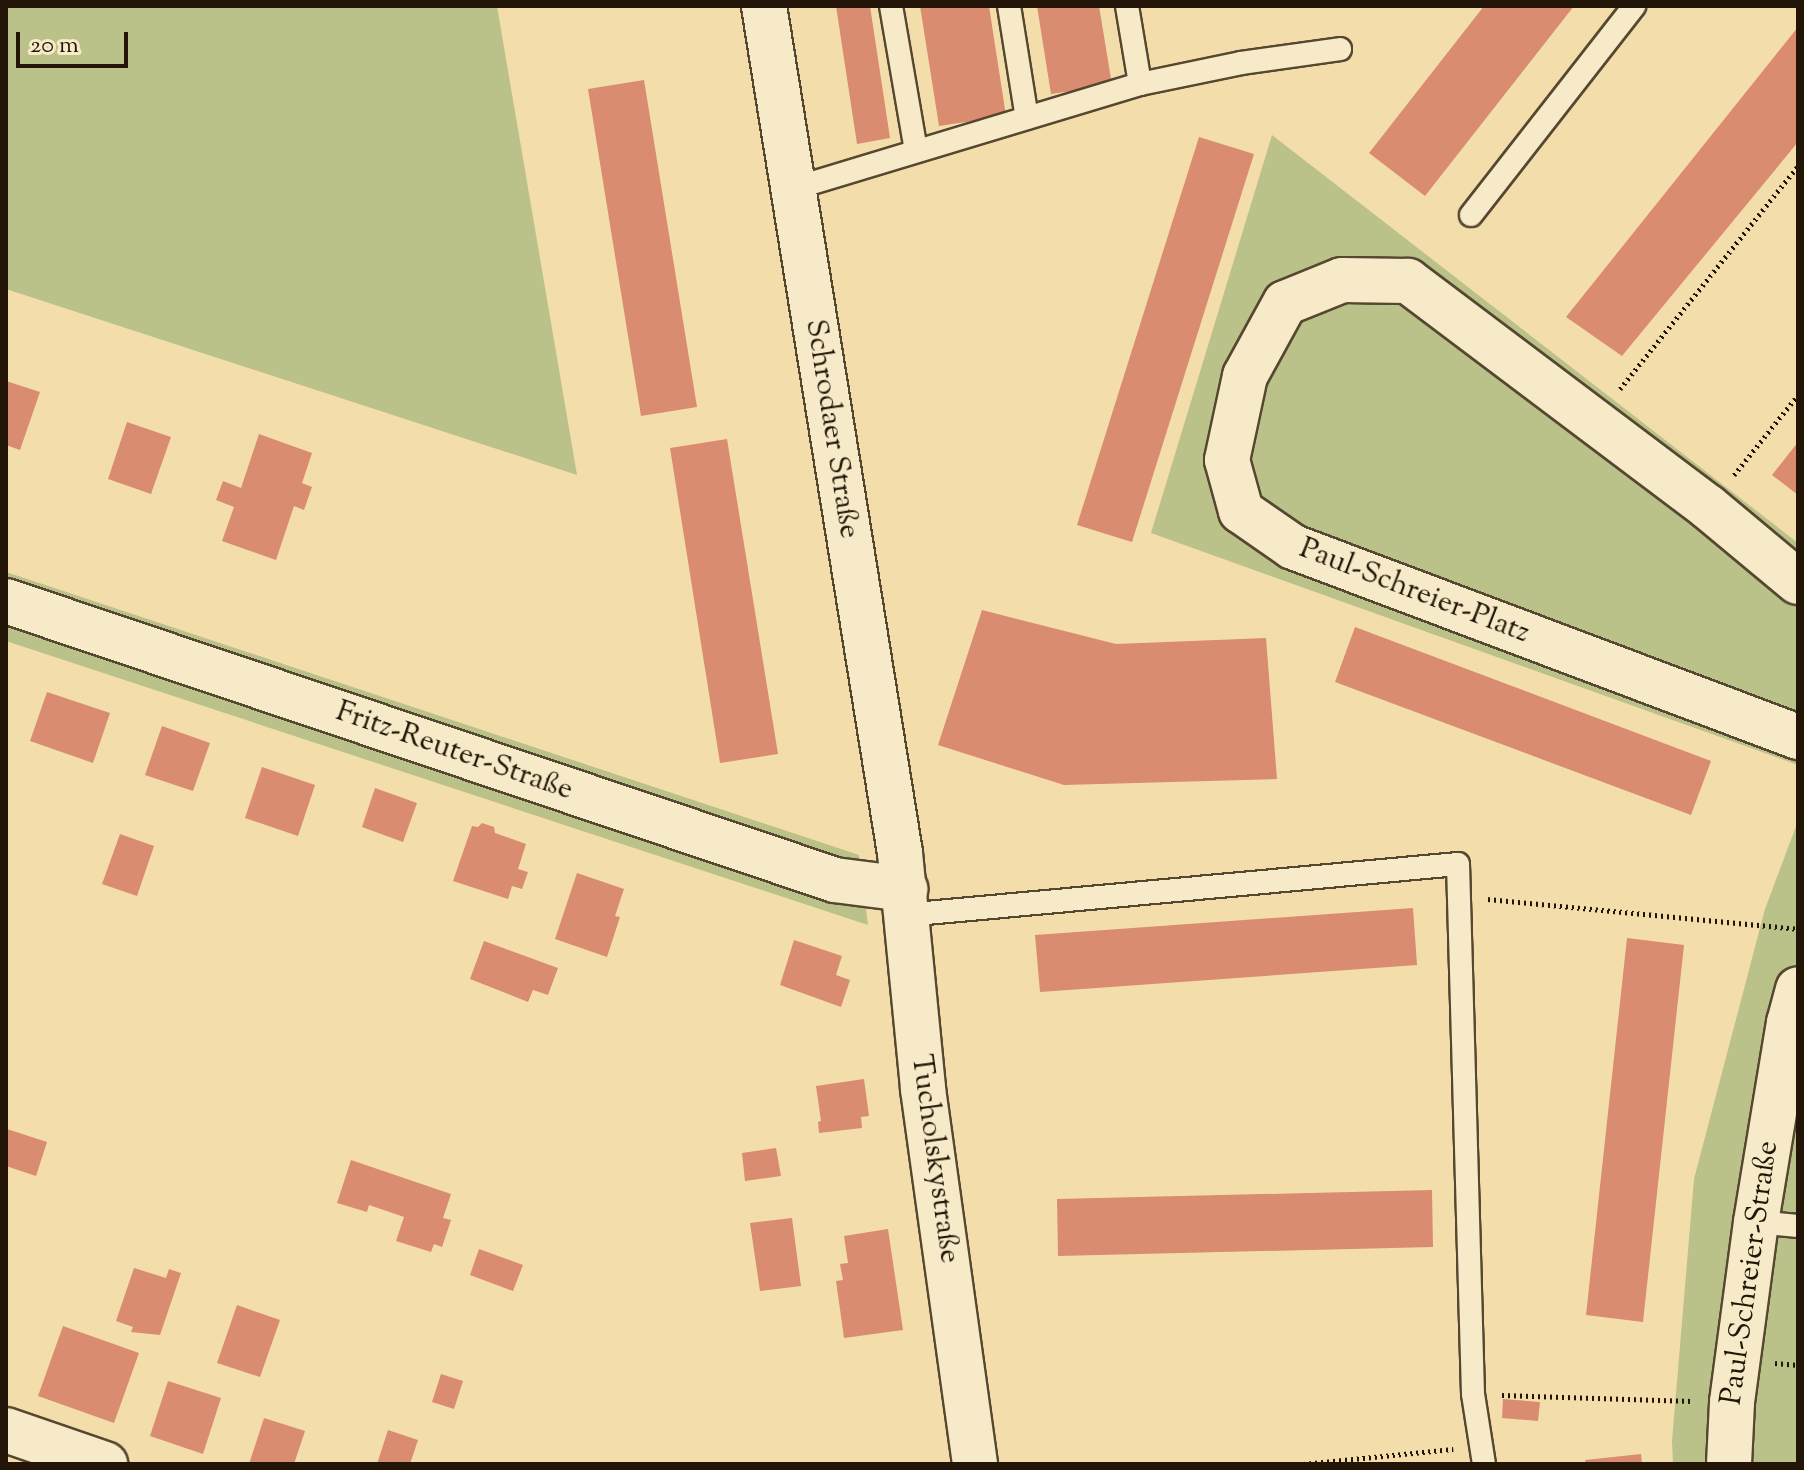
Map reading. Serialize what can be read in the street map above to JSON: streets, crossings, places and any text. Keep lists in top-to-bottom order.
{
  "streets": {
    "street": [
      "Schrodaer Straße",
      "Paul-Schreier-Platz",
      "Fritz-Reuter-Straße",
      "Tucholskystraße",
      "Paul-Schreier-Straße"
    ]
  },
  "crossings": [
    ["Schrodaer Straße", "Fritz-Reuter-Straße"],
    ["Schrodaer Straße", "Tucholskystraße"],
    ["Fritz-Reuter-Straße", "Tucholskystraße"]
  ],
  "scale_bar": "20 m"
}
